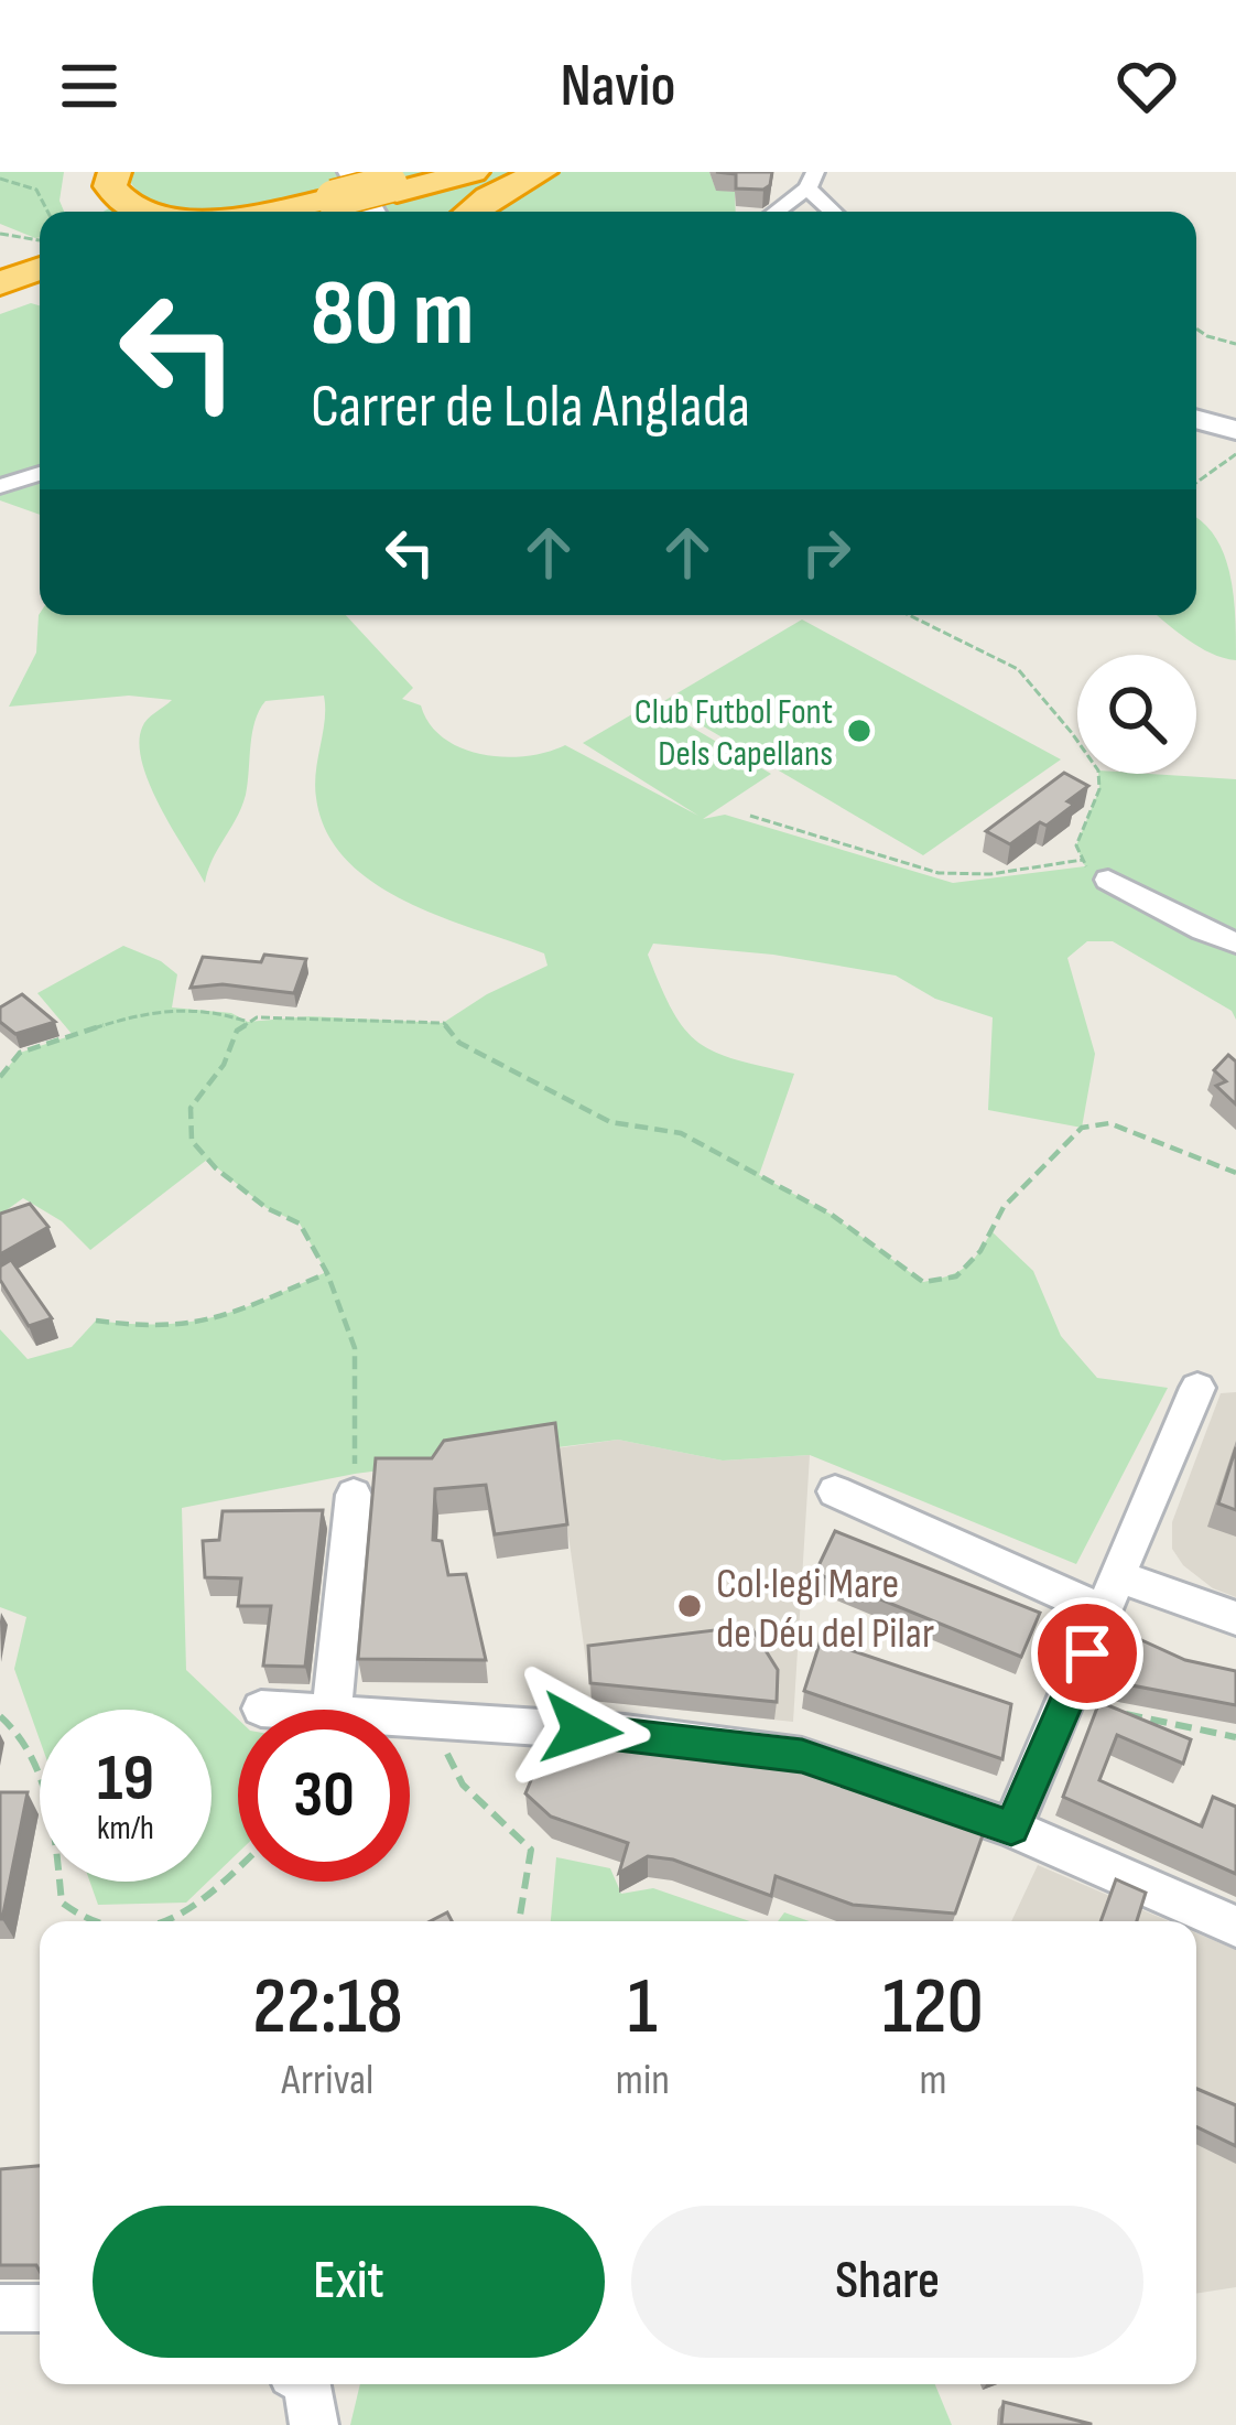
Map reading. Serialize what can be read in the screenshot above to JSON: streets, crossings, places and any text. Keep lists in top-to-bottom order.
{
  "places": ["Club Futbol Font Dels Capellans", "Col·legi Mare de Déu del Pilar"],
  "page": {
    "header": "Navio",
    "turn": ["80 m", "Carrer de Lola Anglada"],
    "speed": "19 km/h",
    "limit": "30",
    "eta": [
      "22:18",
      "Arrival",
      "1",
      "min",
      "120",
      "m"
    ],
    "buttons": ["Exit", "Share"]
  }
}
